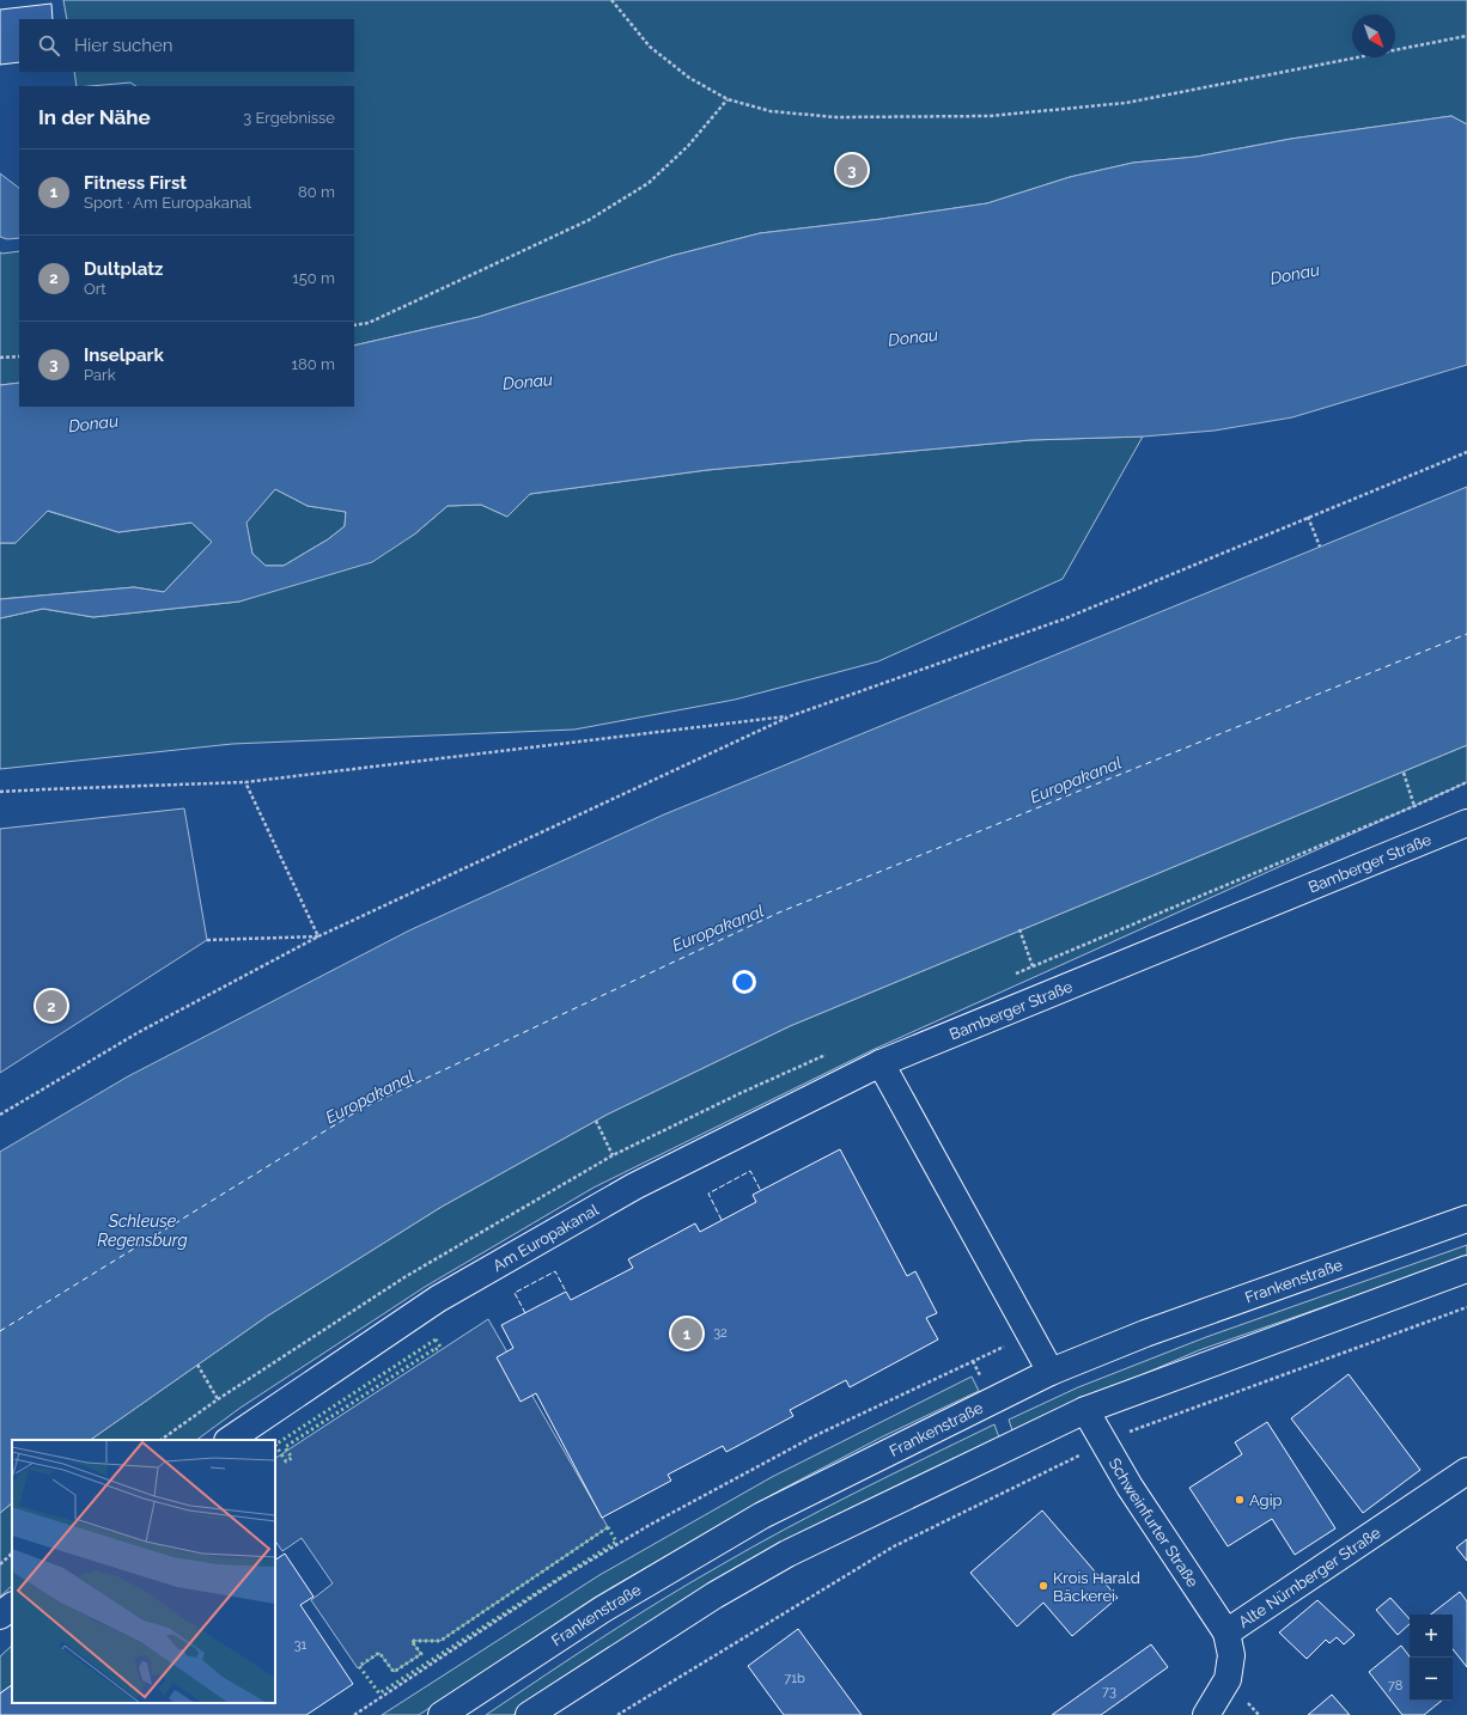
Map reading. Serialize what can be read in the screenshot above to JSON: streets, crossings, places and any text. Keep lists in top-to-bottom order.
{
  "streets": {
    "street": [
      "Bamberger Straße",
      "Am Europakanal",
      "Frankenstraße",
      "Schweinfurter Straße",
      "Alte Nürnberger Straße"
    ]
  },
  "crossings": [
    ["Bamberger Straße", "Am Europakanal"],
    ["Schweinfurter Straße", "Alte Nürnberger Straße"]
  ],
  "water": ["Donau", "Europakanal", "Schleuse Regensburg"],
  "places": ["Agip", "Krois Harald Bäckerei"],
  "house_numbers": [
    "32",
    "31",
    "71b",
    "78",
    "73"
  ],
  "north": "bottom right",
  "page": {
    "search": "Hier suchen",
    "heading": ["In der Nähe", "3 Ergebnisse"],
    "list": [
      {
        "mark": "1",
        "name": "Fitness First",
        "note": "Sport · Am Europakanal",
        "value": "80 m"
      },
      {
        "mark": "2",
        "name": "Dultplatz",
        "note": "Ort",
        "value": "150 m"
      },
      {
        "mark": "3",
        "name": "Inselpark",
        "note": "Park",
        "value": "180 m"
      }
    ],
    "pins": ["3", "2", "1"],
    "map_buttons": ["+", "−"]
  }
}
